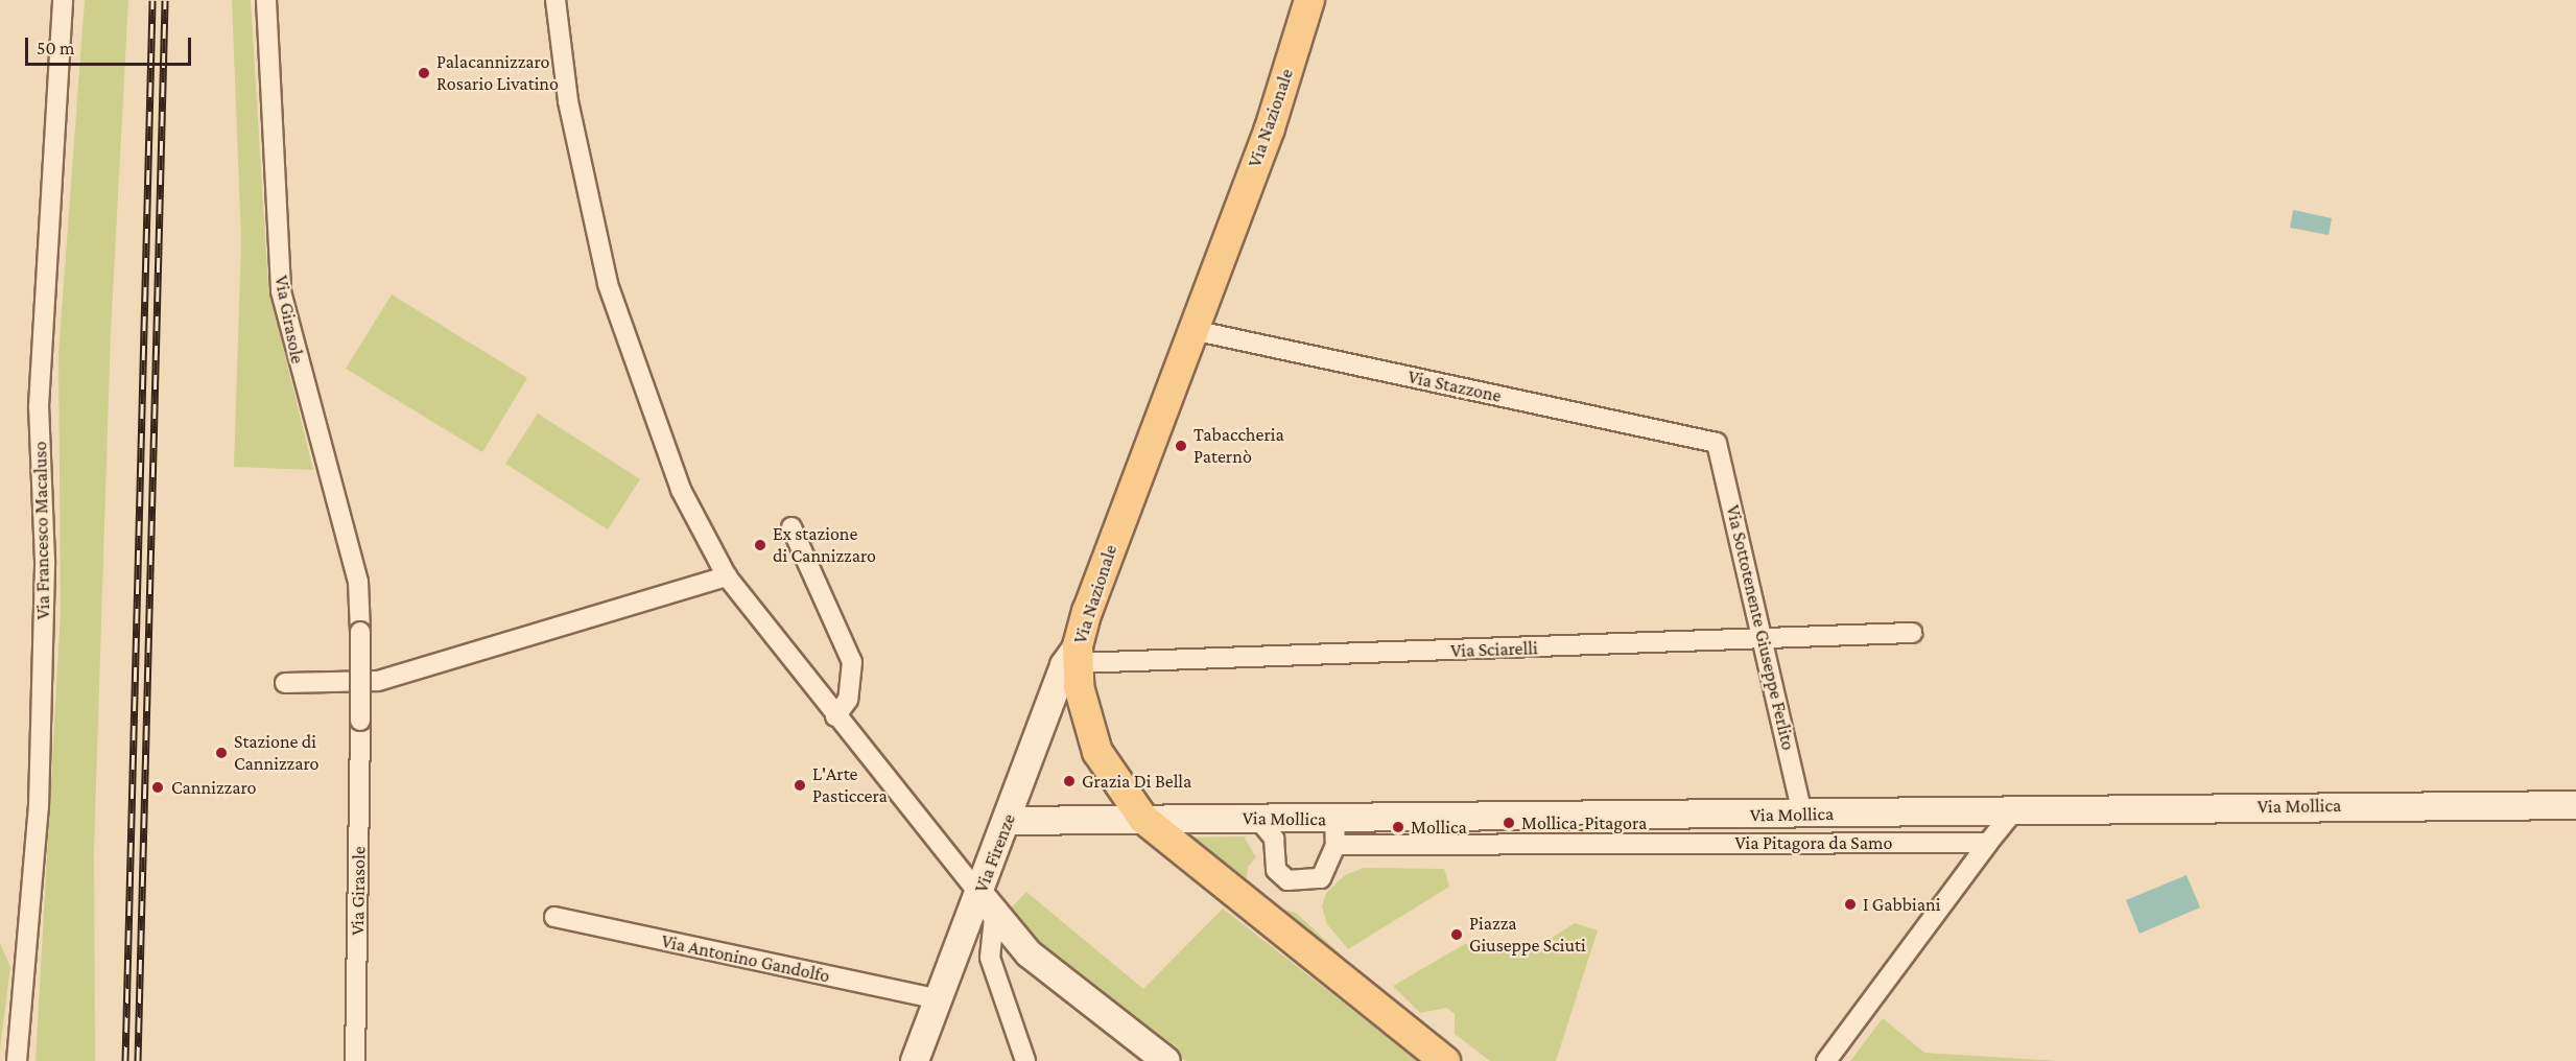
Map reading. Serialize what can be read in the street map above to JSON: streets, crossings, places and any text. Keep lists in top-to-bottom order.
{
  "streets": {
    "main road": ["Via Nazionale"],
    "street": [
      "Via Girasole",
      "Via Stazzone",
      "Via Francesco Macaluso",
      "Via Sottotenente Giuseppe Ferlito",
      "Via Sciarelli",
      "Via Mollica",
      "Via Pitagora da Samo",
      "Via Firenze",
      "Via Antonino Gandolfo"
    ]
  },
  "crossings": [
    ["Via Nazionale", "Via Stazzone"],
    ["Via Nazionale", "Via Sciarelli"],
    ["Via Nazionale", "Via Mollica"],
    ["Via Nazionale", "Via Firenze"],
    ["Via Stazzone", "Via Sottotenente Giuseppe Ferlito"],
    ["Via Sottotenente Giuseppe Ferlito", "Via Sciarelli"],
    ["Via Sottotenente Giuseppe Ferlito", "Via Mollica"],
    ["Via Sciarelli", "Via Firenze"],
    ["Via Mollica", "Via Pitagora da Samo"],
    ["Via Mollica", "Via Firenze"],
    ["Via Firenze", "Via Antonino Gandolfo"]
  ],
  "places": [
    "Palacannizzaro Rosario Livatino",
    "Tabaccheria Paternò",
    "Ex stazione di Cannizzaro",
    "Stazione di Cannizzaro",
    "Grazia Di Bella",
    "L'Arte Pasticcera",
    "Cannizzaro",
    "Mollica-Pitagora",
    "Mollica",
    "I Gabbiani",
    "Piazza Giuseppe Sciuti"
  ],
  "scale_bar": "50 m"
}
